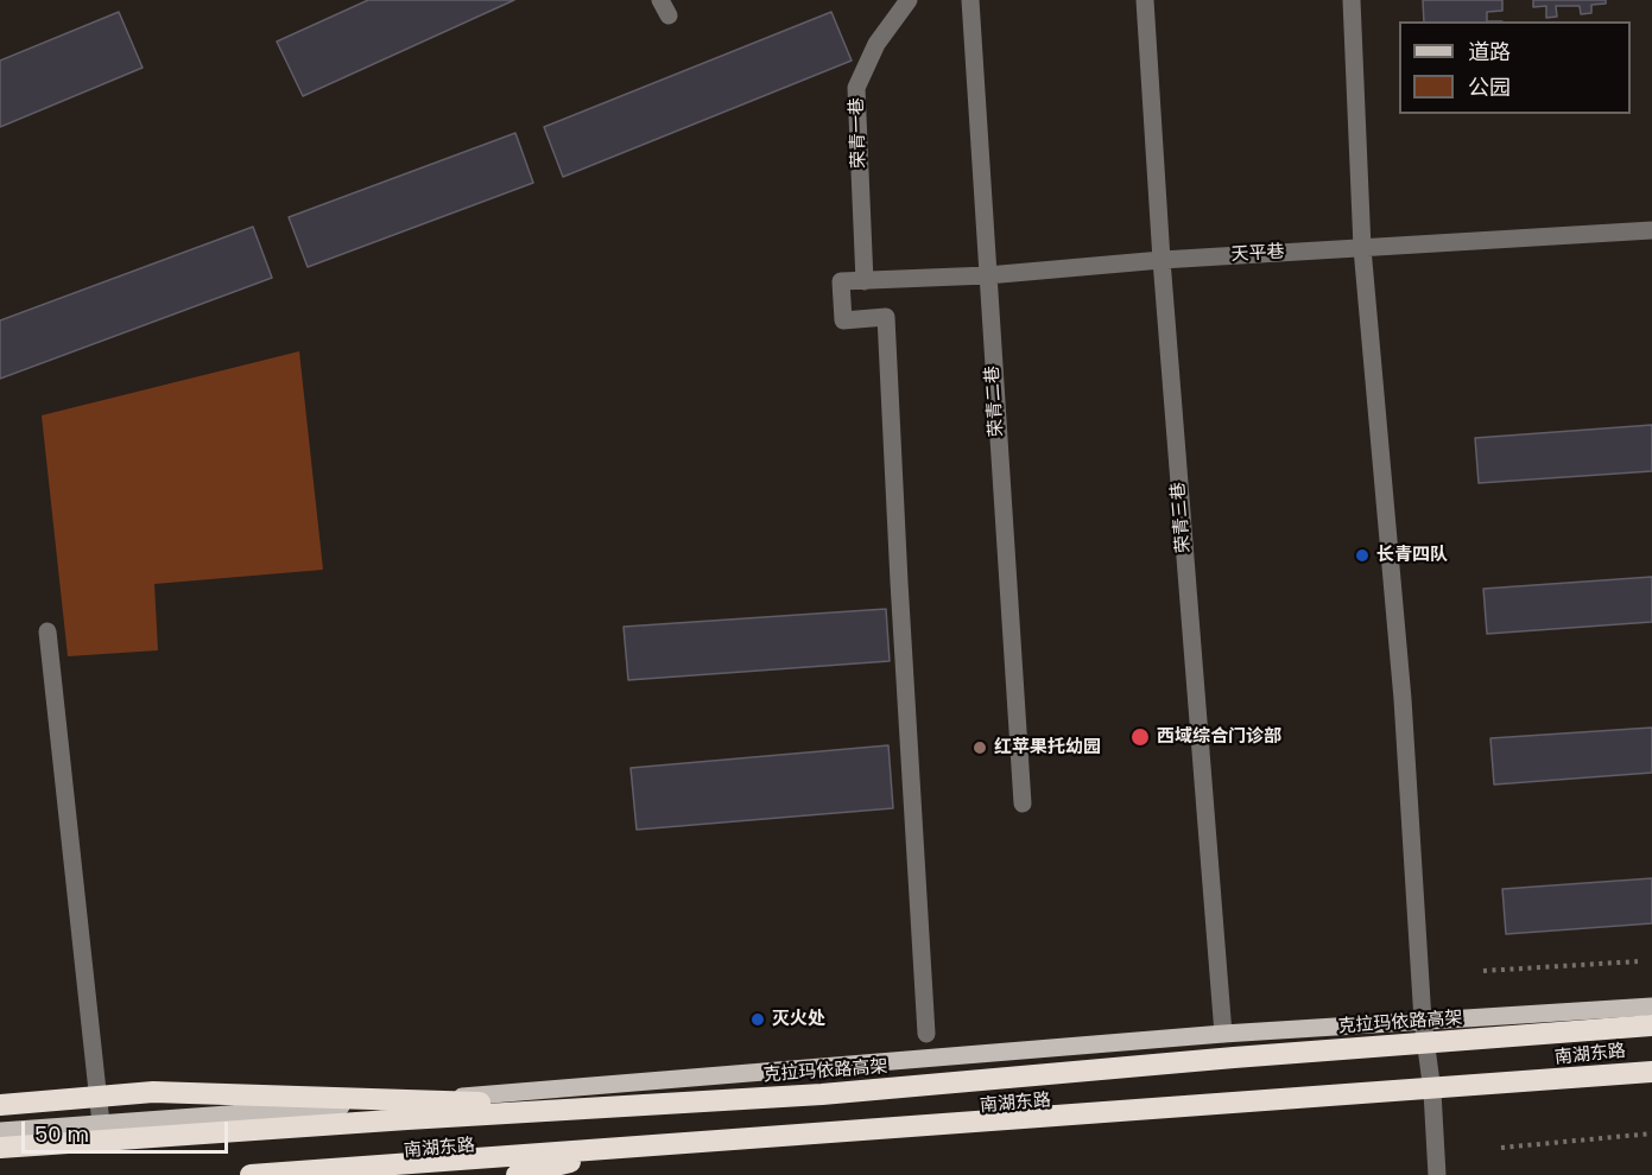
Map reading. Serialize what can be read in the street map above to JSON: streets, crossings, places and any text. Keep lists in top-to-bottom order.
{
  "streets": {
    "highway": ["克拉玛依路高架"],
    "main road": ["南湖东路"],
    "street": [
      "荣青一巷",
      "天平巷",
      "荣青二巷",
      "荣青三巷"
    ]
  },
  "crossings": [
    ["荣青一巷", "天平巷"],
    ["天平巷", "荣青二巷"],
    ["天平巷", "荣青三巷"]
  ],
  "places": [
    "长青四队",
    "西域综合门诊部",
    "红苹果托幼园",
    "灭火处"
  ],
  "legend": ["道路", "公园"],
  "scale_bar": "50 m"
}
